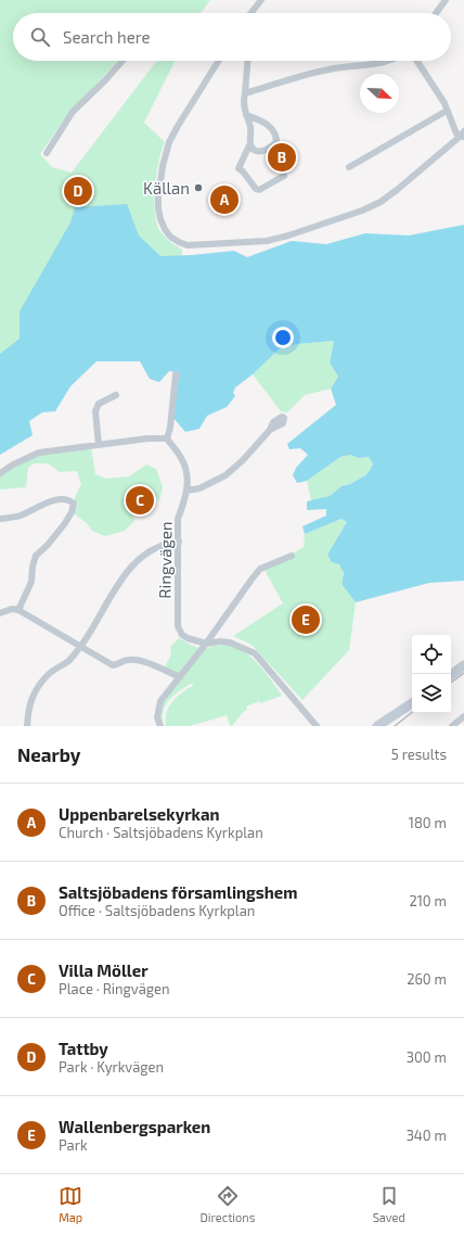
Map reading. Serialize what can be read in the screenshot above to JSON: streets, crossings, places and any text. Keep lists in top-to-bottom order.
{
  "streets": {
    "street": ["Ringvägen"]
  },
  "places": ["Källan"],
  "north": "bottom right",
  "page": {
    "search": "Search here",
    "pins": [
      "B",
      "D",
      "A",
      "C",
      "E"
    ],
    "heading": ["Nearby", "5 results"],
    "list": [
      {
        "mark": "A",
        "name": "Uppenbarelsekyrkan",
        "note": "Church · Saltsjöbadens Kyrkplan",
        "value": "180 m"
      },
      {
        "mark": "B",
        "name": "Saltsjöbadens församlingshem",
        "note": "Office · Saltsjöbadens Kyrkplan",
        "value": "210 m"
      },
      {
        "mark": "C",
        "name": "Villa Möller",
        "note": "Place · Ringvägen",
        "value": "260 m"
      },
      {
        "mark": "D",
        "name": "Tattby",
        "note": "Park · Kyrkvägen",
        "value": "300 m"
      },
      {
        "mark": "E",
        "name": "Wallenbergsparken",
        "note": "Park",
        "value": "340 m"
      }
    ],
    "nav": ["Map", "Directions", "Saved"]
  }
}
